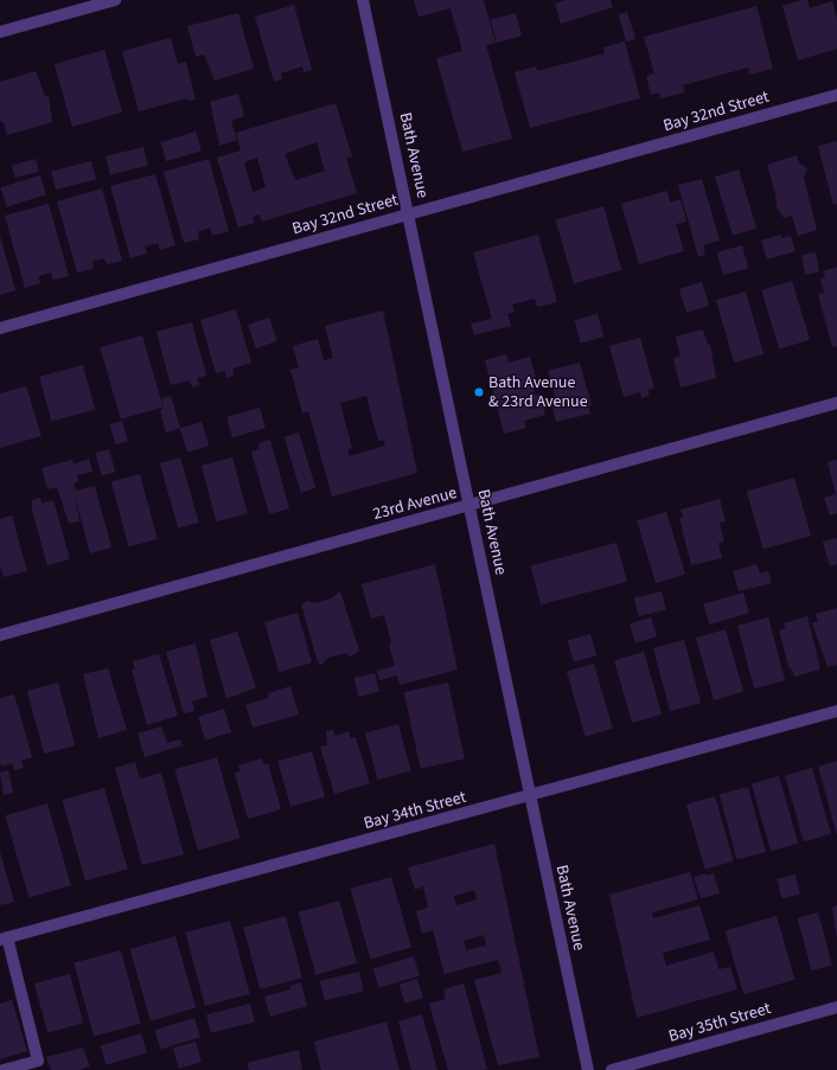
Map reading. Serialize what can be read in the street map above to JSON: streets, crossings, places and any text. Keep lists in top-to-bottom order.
{
  "streets": {
    "street": [
      "Bay 32nd Street",
      "Bath Avenue",
      "23rd Avenue",
      "Bay 34th Street",
      "Bay 35th Street"
    ]
  },
  "crossings": [
    ["Bay 32nd Street", "Bath Avenue"],
    ["Bath Avenue", "23rd Avenue"],
    ["Bath Avenue", "Bay 34th Street"]
  ],
  "places": ["Bath Avenue & 23rd Avenue"]
}
